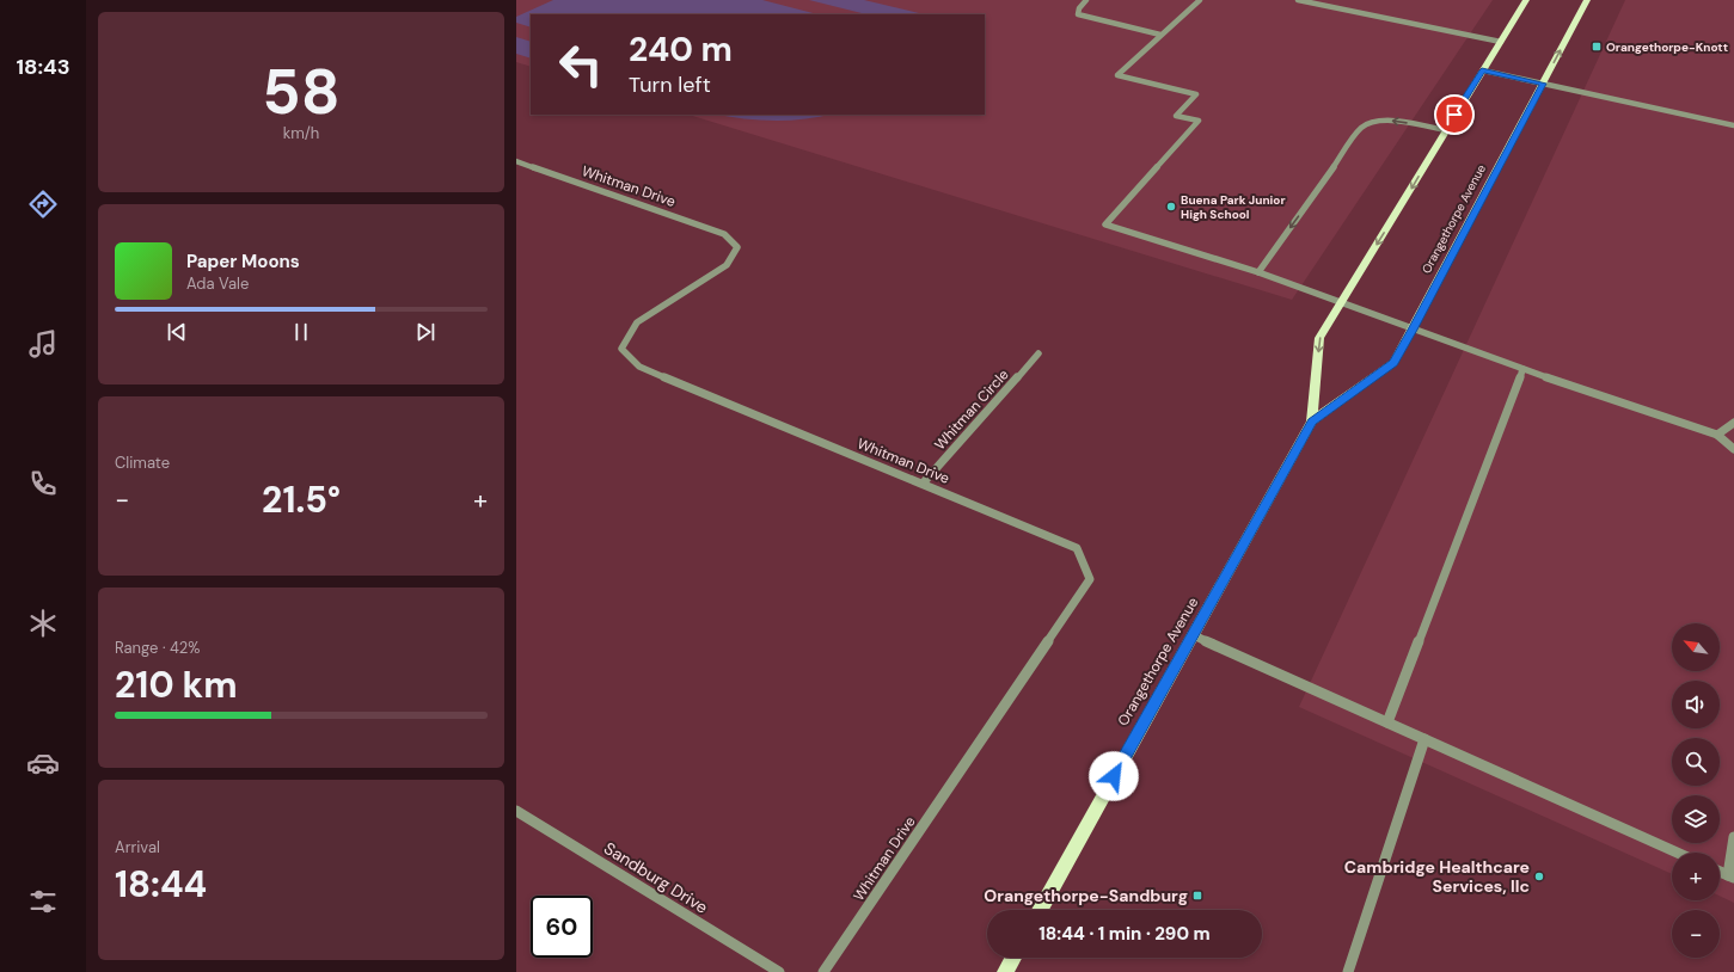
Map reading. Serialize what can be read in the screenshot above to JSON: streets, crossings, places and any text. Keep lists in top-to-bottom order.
{
  "streets": {
    "main road": ["Orangethorpe Avenue"],
    "street": ["Whitman Drive", "Whitman Circle", "Sandburg Drive"]
  },
  "crossings": [
    ["Whitman Drive", "Whitman Circle"]
  ],
  "places": {
    "transit": ["Orangethorpe-Knott", "Orangethorpe-Sandburg"],
    "other": ["Buena Park Junior High School", "Cambridge Healthcare Services, llc"]
  },
  "north": "top left",
  "page": {
    "tabs": "18:43",
    "tile": [
      ["58", "km/h"],
      "Climate",
      ["Range · 42%", "210 km"],
      ["Arrival", "18:44"]
    ],
    "turn": ["240 m", "Turn left"],
    "song": ["Paper Moons", "Ada Vale"],
    "heat": ["−", "21.5°", "+"],
    "map_buttons": ["+", "−"],
    "limit": "60",
    "trip": "18:44 · 1 min · 290 m"
  }
}
